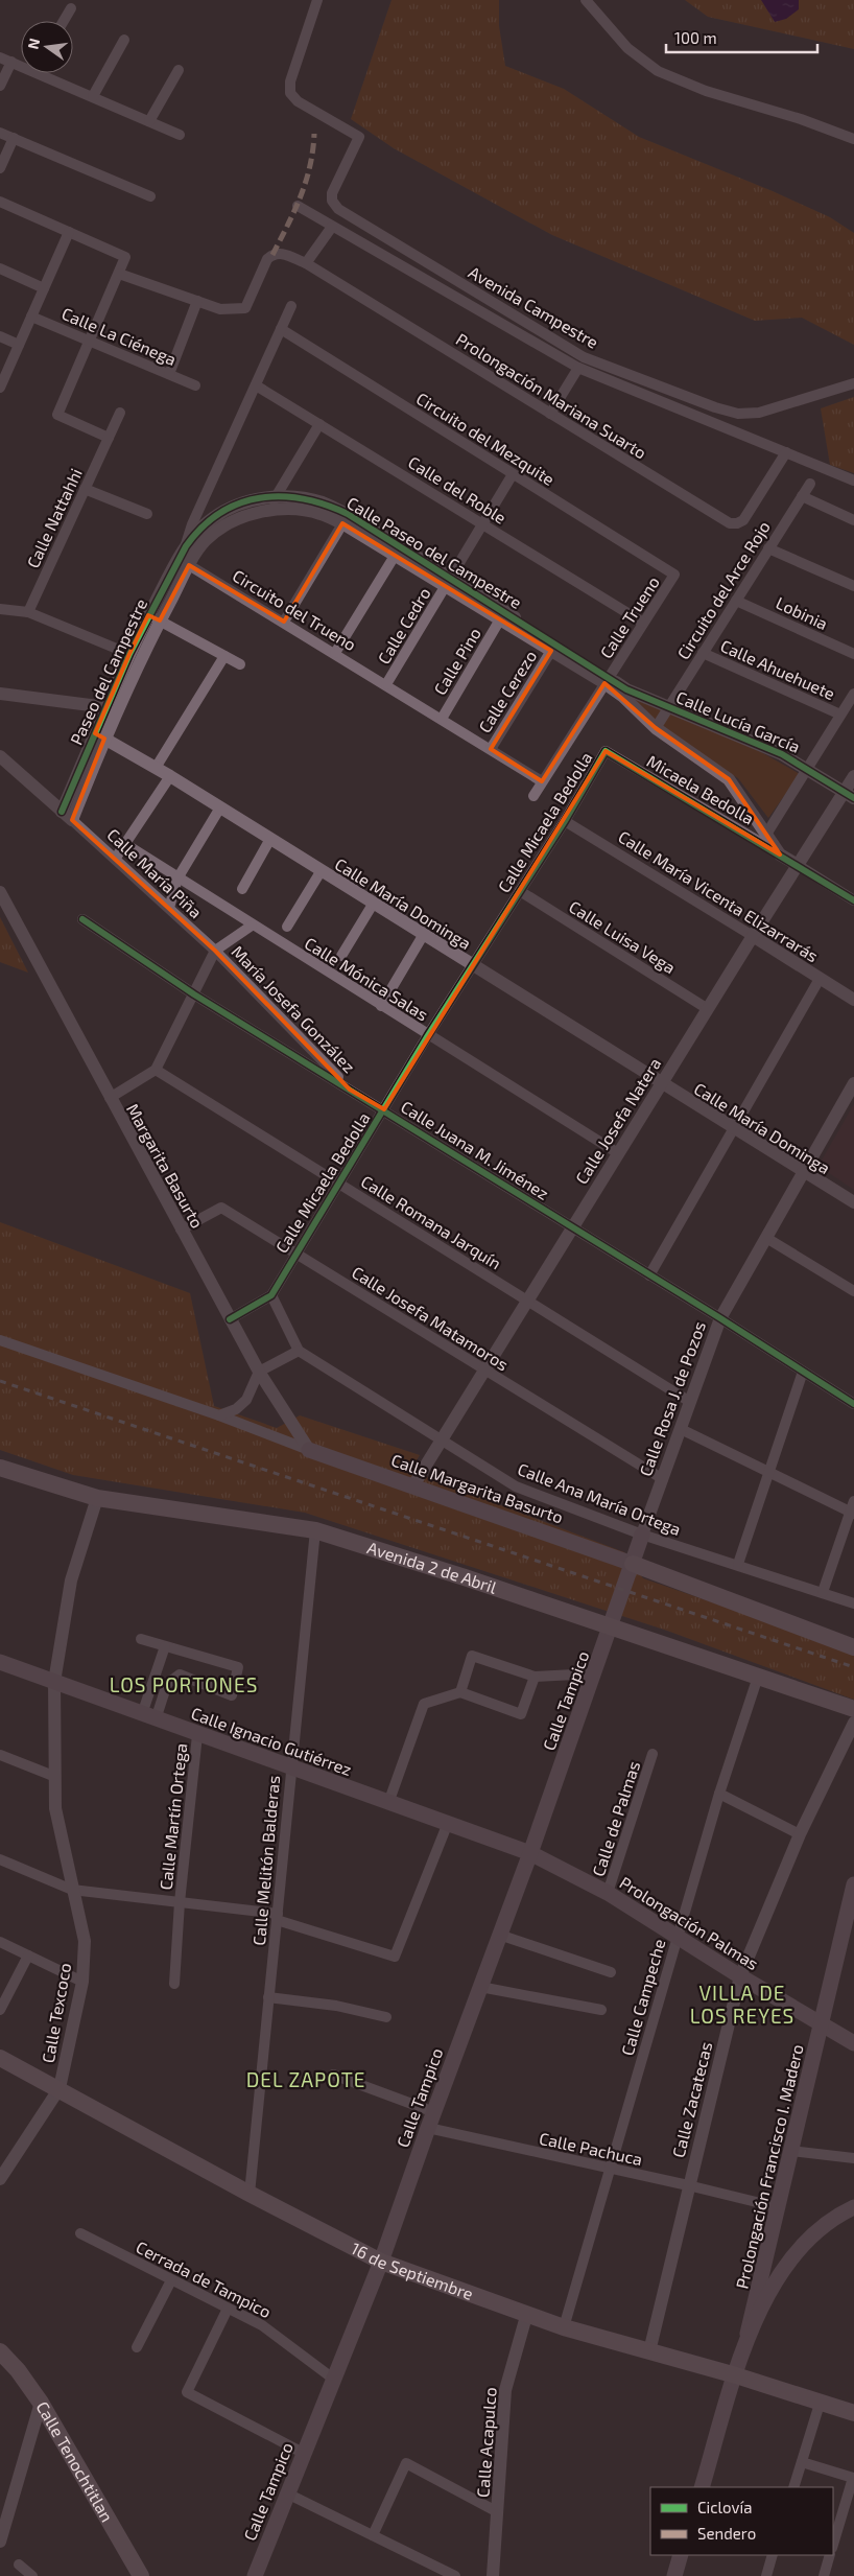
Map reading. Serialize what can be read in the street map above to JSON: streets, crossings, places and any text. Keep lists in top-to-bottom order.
{
  "streets": {
    "main road": [
      "Calle Rosa J. de Pozos",
      "Calle Margarita Basurto",
      "Avenida 2 de Abril",
      "Calle Tampico",
      "Calle Ignacio Gutiérrez",
      "Prolongación Palmas",
      "Prolongación Francisco I. Madero",
      "16 de Septiembre",
      "Calle Tenochtitlan"
    ],
    "street": [
      "Avenida Campestre",
      "Calle La Ciénega",
      "Prolongación Mariana Suarto",
      "Circuito del Mezquite",
      "Calle del Roble",
      "Calle Nattahhi",
      "Calle Paseo del Campestre",
      "Circuito del Arce Rojo",
      "Circuito del Trueno",
      "Lobinia",
      "Calle Trueno",
      "Calle Cedro",
      "Calle Pino",
      "Calle Ahuehuete",
      "Paseo del Campestre",
      "Calle Cerezo",
      "Calle Lucía García",
      "Micaela Bedolla",
      "Calle Micaela Bedolla",
      "Calle María Piña",
      "Calle María Vicenta Elizarrarás",
      "Calle María Dominga",
      "Calle Luisa Vega",
      "Calle Mónica Salas",
      "María Josefa González",
      "Calle Josefa Natera",
      "Calle Juana M. Jiménez",
      "Margarita Basurto",
      "Calle Romana Jarquín",
      "Calle Josefa Matamoros",
      "Calle Ana María Ortega",
      "Calle Martín Ortega",
      "Calle de Palmas",
      "Calle Melitón Balderas",
      "Calle Campeche",
      "Calle Texcoco",
      "Calle Zacatecas",
      "Calle Pachuca",
      "Cerrada de Tampico",
      "Calle Acapulco"
    ]
  },
  "crossings": [
    ["Circuito del Mezquite", "Calle Trueno"],
    ["Circuito del Mezquite", "Calle Cedro"],
    ["Calle del Roble", "Calle Trueno"],
    ["Calle del Roble", "Calle Cedro"],
    ["Calle Paseo del Campestre", "Circuito del Trueno"],
    ["Calle Paseo del Campestre", "Calle Trueno"],
    ["Calle Paseo del Campestre", "Calle Cedro"],
    ["Calle Paseo del Campestre", "Calle Pino"],
    ["Calle Paseo del Campestre", "Paseo del Campestre"],
    ["Calle Paseo del Campestre", "Calle Cerezo"],
    ["Calle Paseo del Campestre", "Calle Lucía García"],
    ["Circuito del Arce Rojo", "Lobinia"],
    ["Circuito del Arce Rojo", "Calle Ahuehuete"],
    ["Circuito del Arce Rojo", "Calle Lucía García"],
    ["Circuito del Trueno", "Calle Trueno"],
    ["Circuito del Trueno", "Calle Cedro"],
    ["Circuito del Trueno", "Calle Pino"],
    ["Circuito del Trueno", "Paseo del Campestre"],
    ["Circuito del Trueno", "Calle Cerezo"],
    ["Calle Trueno", "Calle Lucía García"],
    ["Paseo del Campestre", "Calle María Piña"],
    ["Paseo del Campestre", "Calle María Dominga"],
    ["Calle Lucía García", "Calle Josefa Natera"],
    ["Micaela Bedolla", "Calle Micaela Bedolla"],
    ["Calle Micaela Bedolla", "Calle María Vicenta Elizarrarás"],
    ["Calle Micaela Bedolla", "Calle María Dominga"],
    ["Calle Micaela Bedolla", "Calle Luisa Vega"],
    ["Calle Micaela Bedolla", "Calle Mónica Salas"],
    ["Calle Micaela Bedolla", "Calle Juana M. Jiménez"],
    ["Calle Micaela Bedolla", "Calle Romana Jarquín"],
    ["Calle Micaela Bedolla", "Calle Josefa Matamoros"],
    ["Calle María Piña", "María Josefa González"],
    ["Calle María Vicenta Elizarrarás", "Calle Josefa Natera"],
    ["Calle María Dominga", "Calle Josefa Natera"],
    ["Calle María Dominga", "Calle Rosa J. de Pozos"],
    ["Calle Luisa Vega", "Calle Josefa Natera"],
    ["Calle Mónica Salas", "Calle Josefa Natera"],
    ["María Josefa González", "Calle Juana M. Jiménez"],
    ["Calle Josefa Natera", "Calle Juana M. Jiménez"],
    ["Calle Josefa Natera", "Calle Romana Jarquín"],
    ["Calle Josefa Natera", "Calle Josefa Matamoros"],
    ["Calle Josefa Natera", "Calle Margarita Basurto"],
    ["Calle Josefa Natera", "Calle Ana María Ortega"],
    ["Calle Juana M. Jiménez", "Calle Rosa J. de Pozos"],
    ["Margarita Basurto", "Calle Josefa Matamoros"],
    ["Margarita Basurto", "Calle Margarita Basurto"],
    ["Calle Romana Jarquín", "Calle Rosa J. de Pozos"],
    ["Calle Josefa Matamoros", "Calle Rosa J. de Pozos"],
    ["Calle Rosa J. de Pozos", "Calle Margarita Basurto"],
    ["Calle Rosa J. de Pozos", "Calle Ana María Ortega"],
    ["Calle Rosa J. de Pozos", "Avenida 2 de Abril"],
    ["Calle Rosa J. de Pozos", "Calle Tampico"],
    ["Avenida 2 de Abril", "Calle Tampico"],
    ["Avenida 2 de Abril", "Calle Melitón Balderas"],
    ["Avenida 2 de Abril", "Calle Campeche"],
    ["Avenida 2 de Abril", "Calle Texcoco"],
    ["Calle Tampico", "Calle Ignacio Gutiérrez"],
    ["Calle Tampico", "Prolongación Palmas"],
    ["Calle Tampico", "Calle Pachuca"],
    ["Calle Tampico", "16 de Septiembre"],
    ["Calle Tampico", "Cerrada de Tampico"],
    ["Calle Ignacio Gutiérrez", "Calle Martín Ortega"],
    ["Calle Ignacio Gutiérrez", "Calle Melitón Balderas"],
    ["Calle Ignacio Gutiérrez", "Prolongación Palmas"],
    ["Calle Ignacio Gutiérrez", "Calle Texcoco"],
    ["Calle de Palmas", "Prolongación Palmas"],
    ["Calle Melitón Balderas", "16 de Septiembre"],
    ["Prolongación Palmas", "Calle Campeche"],
    ["Prolongación Palmas", "Calle Zacatecas"],
    ["Prolongación Palmas", "Prolongación Francisco I. Madero"],
    ["Calle Campeche", "Calle Pachuca"],
    ["Calle Campeche", "16 de Septiembre"],
    ["Calle Texcoco", "16 de Septiembre"],
    ["Calle Zacatecas", "Calle Pachuca"],
    ["Calle Zacatecas", "16 de Septiembre"],
    ["Calle Pachuca", "Prolongación Francisco I. Madero"],
    ["16 de Septiembre", "Calle Acapulco"]
  ],
  "districts": ["LOS PORTONES", "VILLA DE LOS REYES", "DEL ZAPOTE"],
  "legend": ["Ciclovía", "Sendero"],
  "scale_bar": "100 m",
  "north": "left"
}
